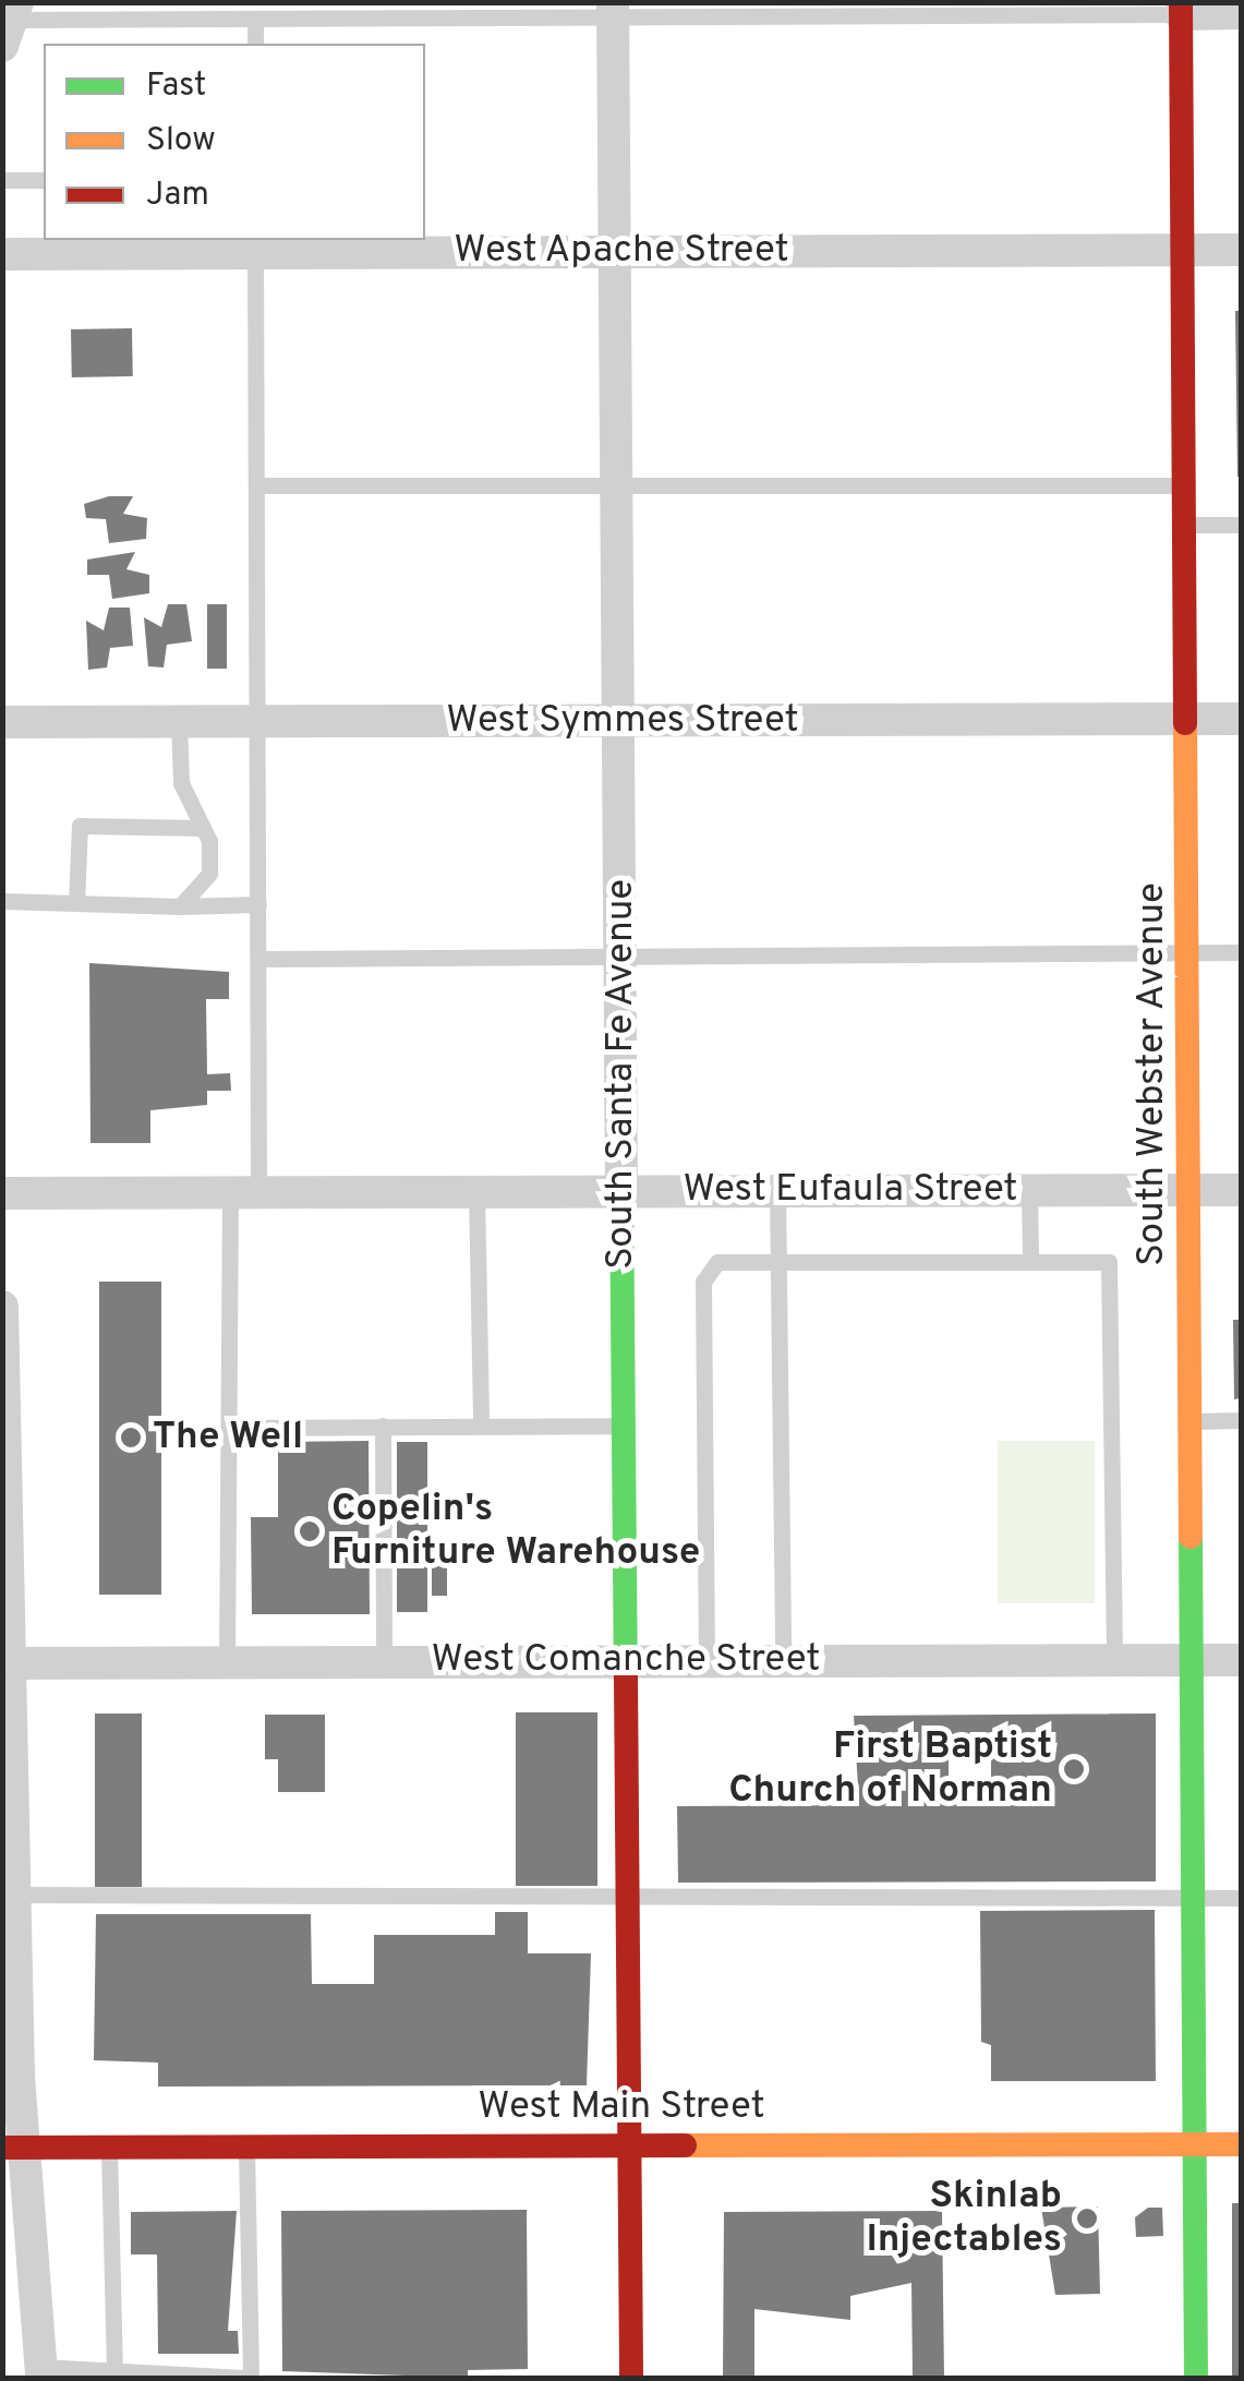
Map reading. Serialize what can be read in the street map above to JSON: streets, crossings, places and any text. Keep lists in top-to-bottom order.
{
  "streets": {
    "street": [
      "West Apache Street",
      "West Symmes Street",
      "South Santa Fe Avenue",
      "South Webster Avenue",
      "West Eufaula Street",
      "West Comanche Street",
      "West Main Street"
    ]
  },
  "crossings": [
    ["West Apache Street", "South Santa Fe Avenue"],
    ["West Apache Street", "South Webster Avenue"],
    ["West Symmes Street", "South Santa Fe Avenue"],
    ["West Symmes Street", "South Webster Avenue"],
    ["South Santa Fe Avenue", "West Eufaula Street"],
    ["South Santa Fe Avenue", "West Comanche Street"],
    ["South Santa Fe Avenue", "West Main Street"],
    ["South Webster Avenue", "West Eufaula Street"],
    ["South Webster Avenue", "West Comanche Street"],
    ["South Webster Avenue", "West Main Street"]
  ],
  "places": [
    "The Well",
    "Copelin's Furniture Warehouse",
    "First Baptist Church of Norman",
    "Skinlab Injectables"
  ],
  "legend": ["Fast", "Slow", "Jam"]
}
